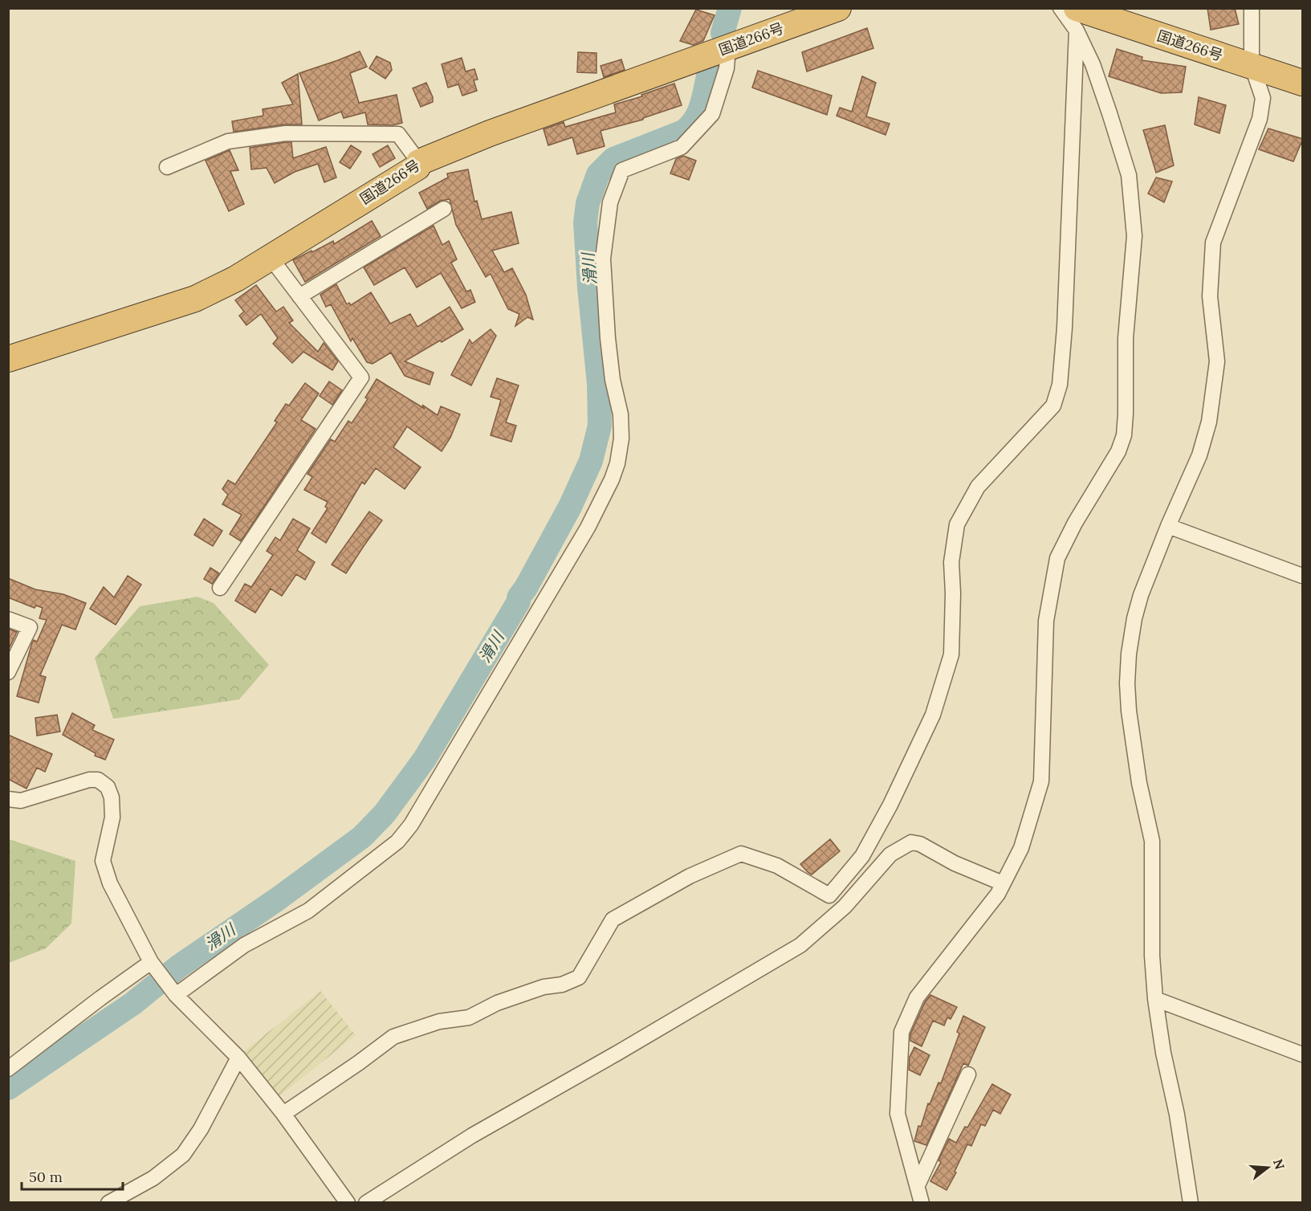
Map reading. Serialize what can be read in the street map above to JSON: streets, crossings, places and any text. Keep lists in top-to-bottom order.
{
  "streets": {
    "highway": ["国道266号"]
  },
  "water": ["滑川"],
  "scale_bar": "50 m",
  "north": "right"
}
